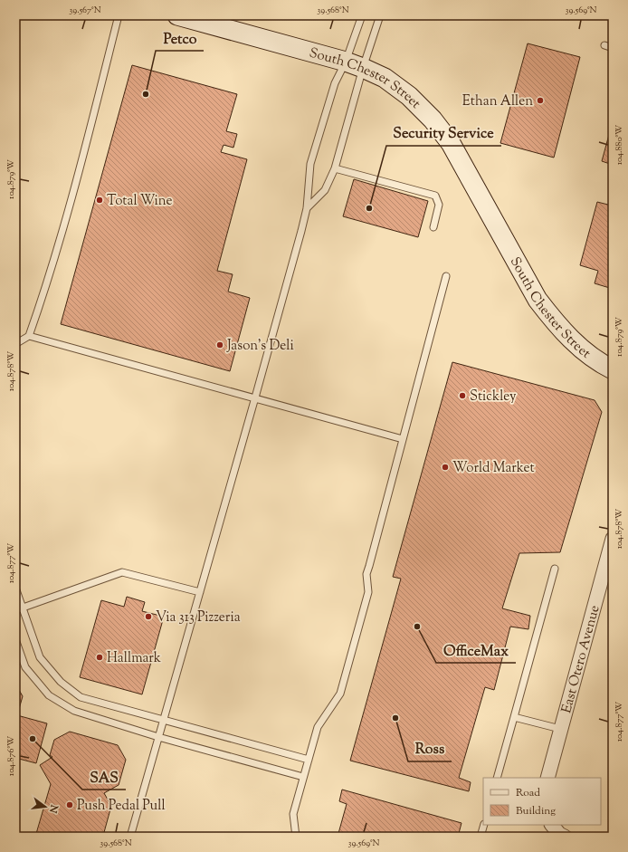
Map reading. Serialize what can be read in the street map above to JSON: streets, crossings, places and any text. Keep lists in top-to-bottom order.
{
  "streets": {
    "street": ["South Chester Street", "East Otero Avenue"]
  },
  "places": [
    "Petco",
    "Ethan Allen",
    "Total Wine",
    "Security Service",
    "Jason's Deli",
    "Stickley",
    "World Market",
    "Via 313 Pizzeria",
    "OfficeMax",
    "Hallmark",
    "Ross",
    "SAS",
    "Push Pedal Pull"
  ],
  "legend": ["Road", "Building"],
  "north": "right",
  "coordinates": [
    "39.567°N",
    "39.568°N",
    "39.569°N",
    "104.880°W",
    "104.879°W",
    "104.878°W",
    "104.877°W",
    "104.876°W"
  ]
}
